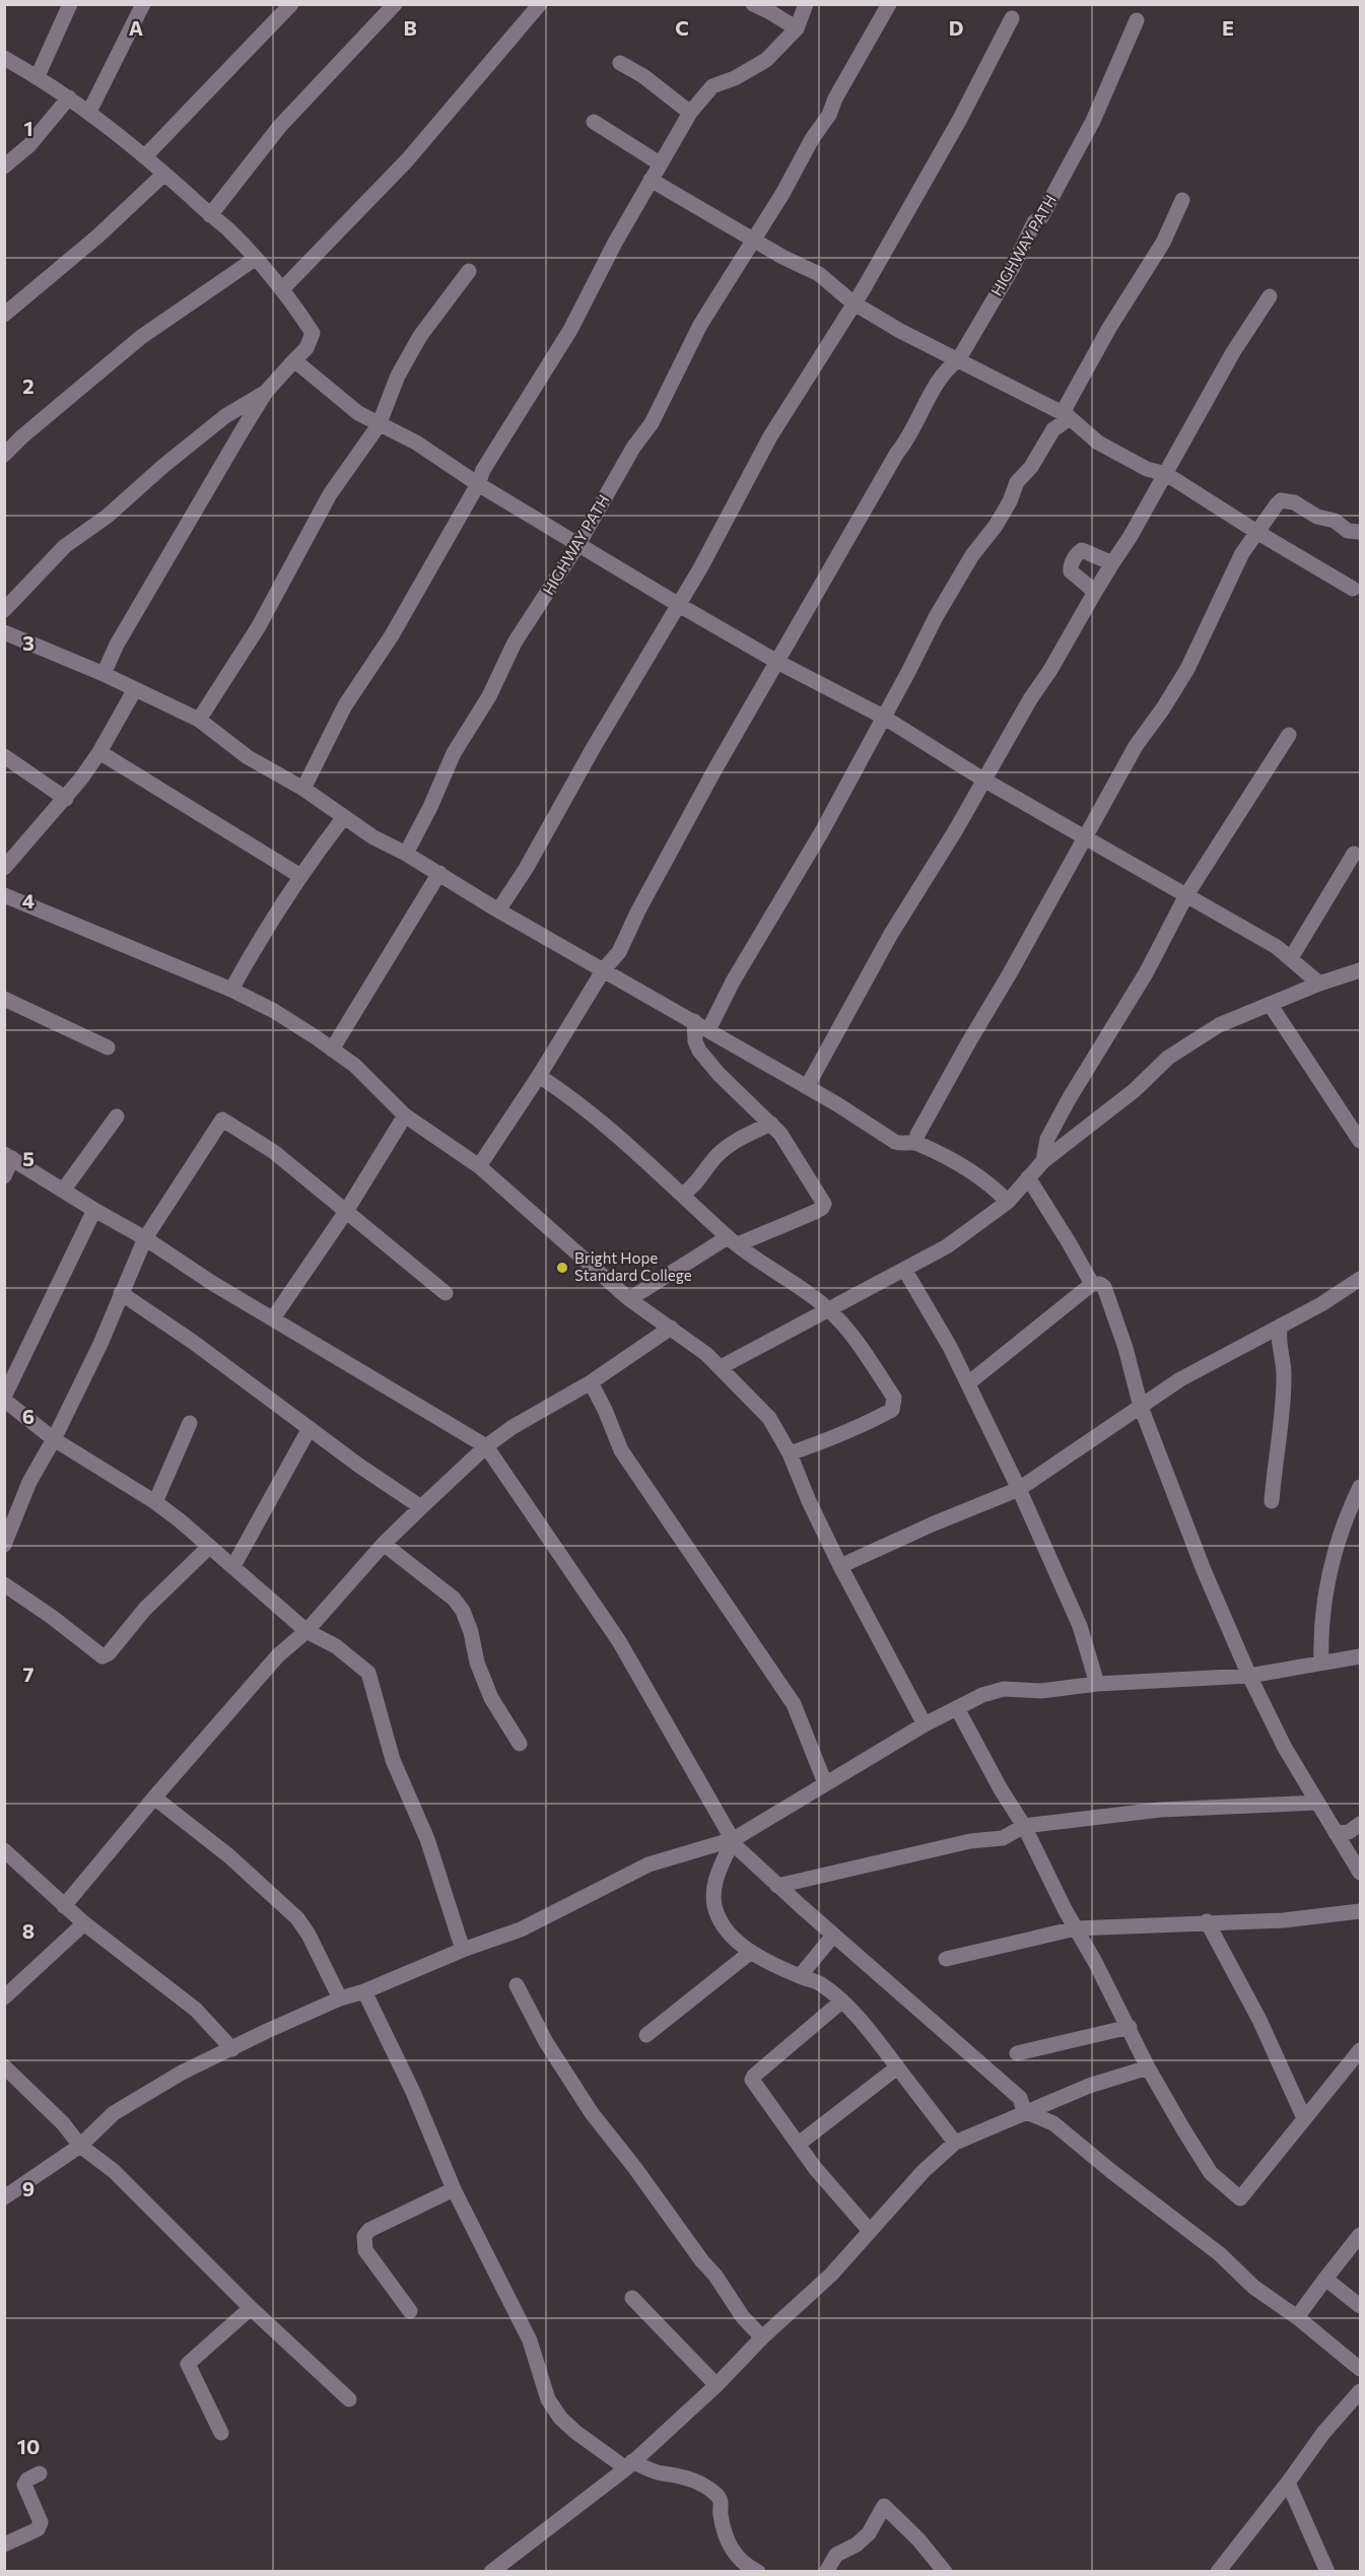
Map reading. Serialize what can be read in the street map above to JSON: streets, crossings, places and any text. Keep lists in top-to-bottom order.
{
  "streets": {
    "street": ["HIGHWAY PATH"]
  },
  "places": ["Bright Hope Standard College"],
  "grid": {
    "columns": [
      "A",
      "B",
      "C",
      "D",
      "E"
    ],
    "rows": [
      "1",
      "2",
      "3",
      "4",
      "5",
      "6",
      "7",
      "8",
      "9",
      "10"
    ]
  }
}
